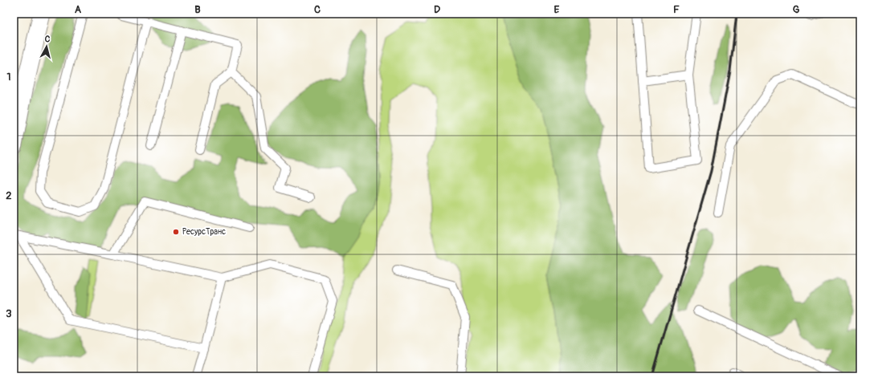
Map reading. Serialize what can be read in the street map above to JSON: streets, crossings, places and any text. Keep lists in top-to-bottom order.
{
  "places": ["РесурсТранс"],
  "north": "top",
  "grid": {
    "columns": [
      "A",
      "B",
      "C",
      "D",
      "E",
      "F",
      "G"
    ],
    "rows": ["1", "2", "3"]
  }
}
